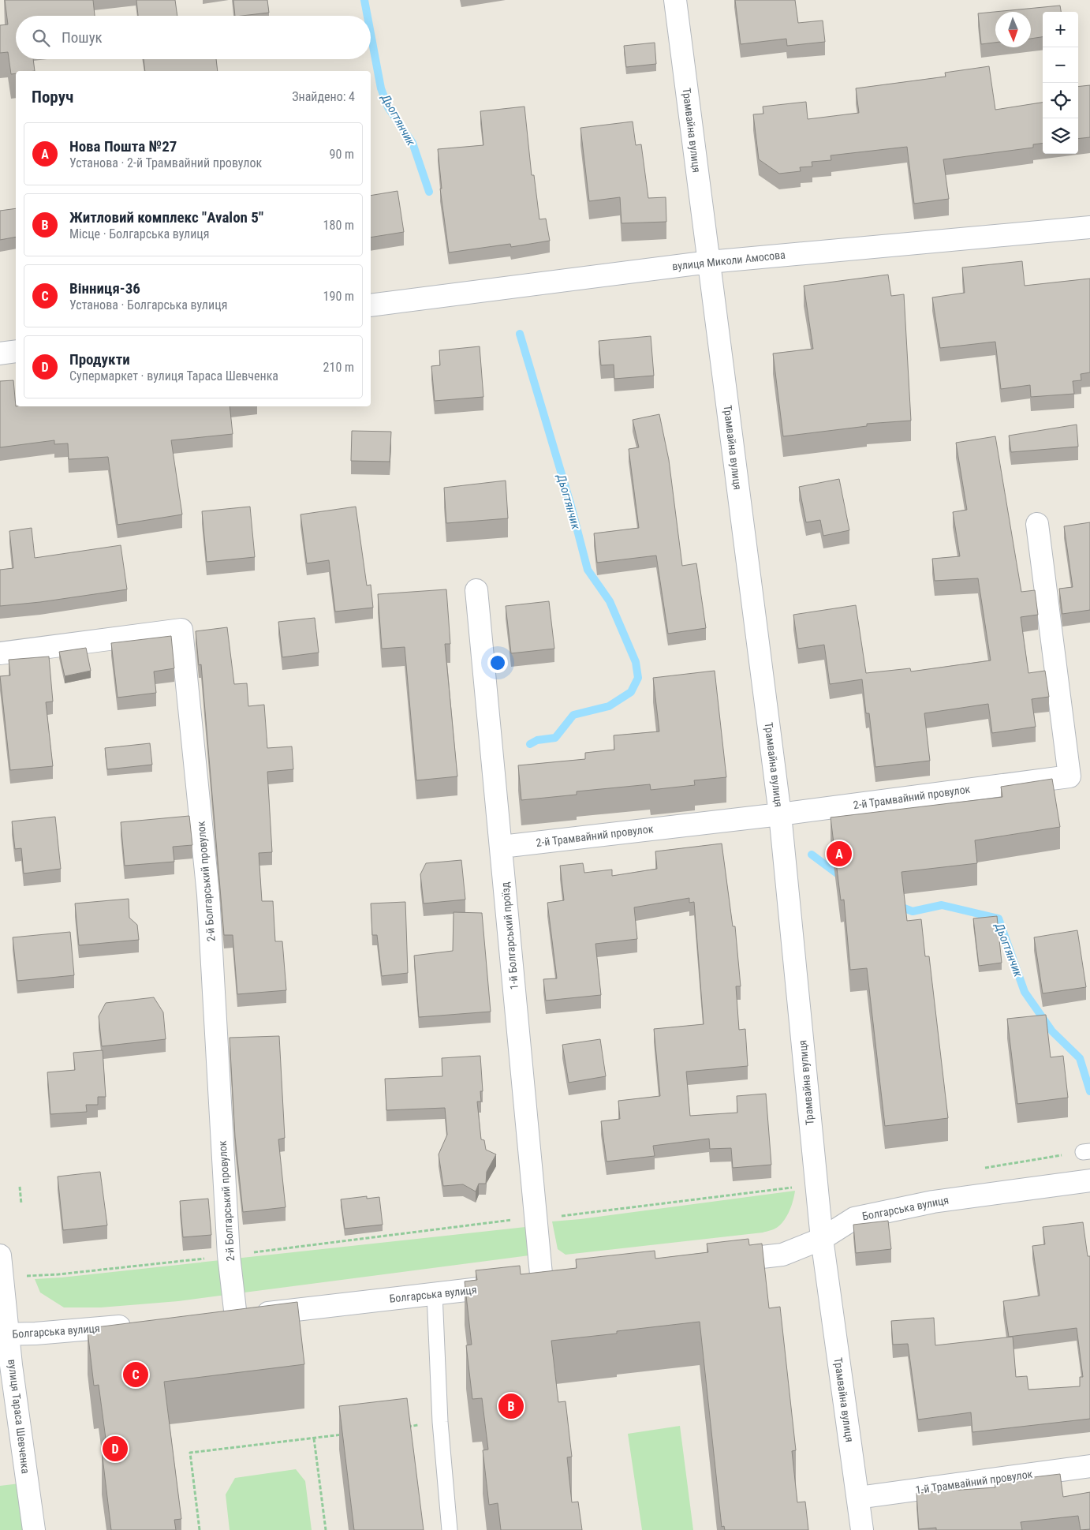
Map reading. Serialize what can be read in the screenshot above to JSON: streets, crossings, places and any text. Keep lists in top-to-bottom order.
{
  "streets": {
    "street": [
      "Трамвайна вулиця",
      "вулиця Миколи Амосова",
      "2-й Трамвайний провулок",
      "2-й Болгарський провулок",
      "1-й Болгарський проїзд",
      "Болгарська вулиця",
      "вулиця Тараса Шевченка",
      "1-й Трамвайний провулок"
    ]
  },
  "crossings": [
    ["Трамвайна вулиця", "вулиця Миколи Амосова"],
    ["Трамвайна вулиця", "2-й Трамвайний провулок"],
    ["Трамвайна вулиця", "Болгарська вулиця"],
    ["Трамвайна вулиця", "1-й Трамвайний провулок"],
    ["2-й Трамвайний провулок", "1-й Болгарський проїзд"],
    ["2-й Болгарський провулок", "Болгарська вулиця"],
    ["1-й Болгарський проїзд", "Болгарська вулиця"],
    ["Болгарська вулиця", "вулиця Тараса Шевченка"]
  ],
  "water": ["Дьогтянчик"],
  "north": "bottom",
  "page": {
    "map_buttons": ["+", "−"],
    "search": "Пошук",
    "heading": ["Поруч", "Знайдено: 4"],
    "list": [
      {
        "mark": "A",
        "name": "Нова Пошта №27",
        "note": "Установа · 2-й Трамвайний провулок",
        "value": "90 m"
      },
      {
        "mark": "B",
        "name": "Житловий комплекс \"Avalon 5\"",
        "note": "Місце · Болгарська вулиця",
        "value": "180 m"
      },
      {
        "mark": "C",
        "name": "Вінниця-36",
        "note": "Установа · Болгарська вулиця",
        "value": "190 m"
      },
      {
        "mark": "D",
        "name": "Продукти",
        "note": "Супермаркет · вулиця Тараса Шевченка",
        "value": "210 m"
      }
    ],
    "pins": [
      "A",
      "C",
      "B",
      "D"
    ]
  }
}
